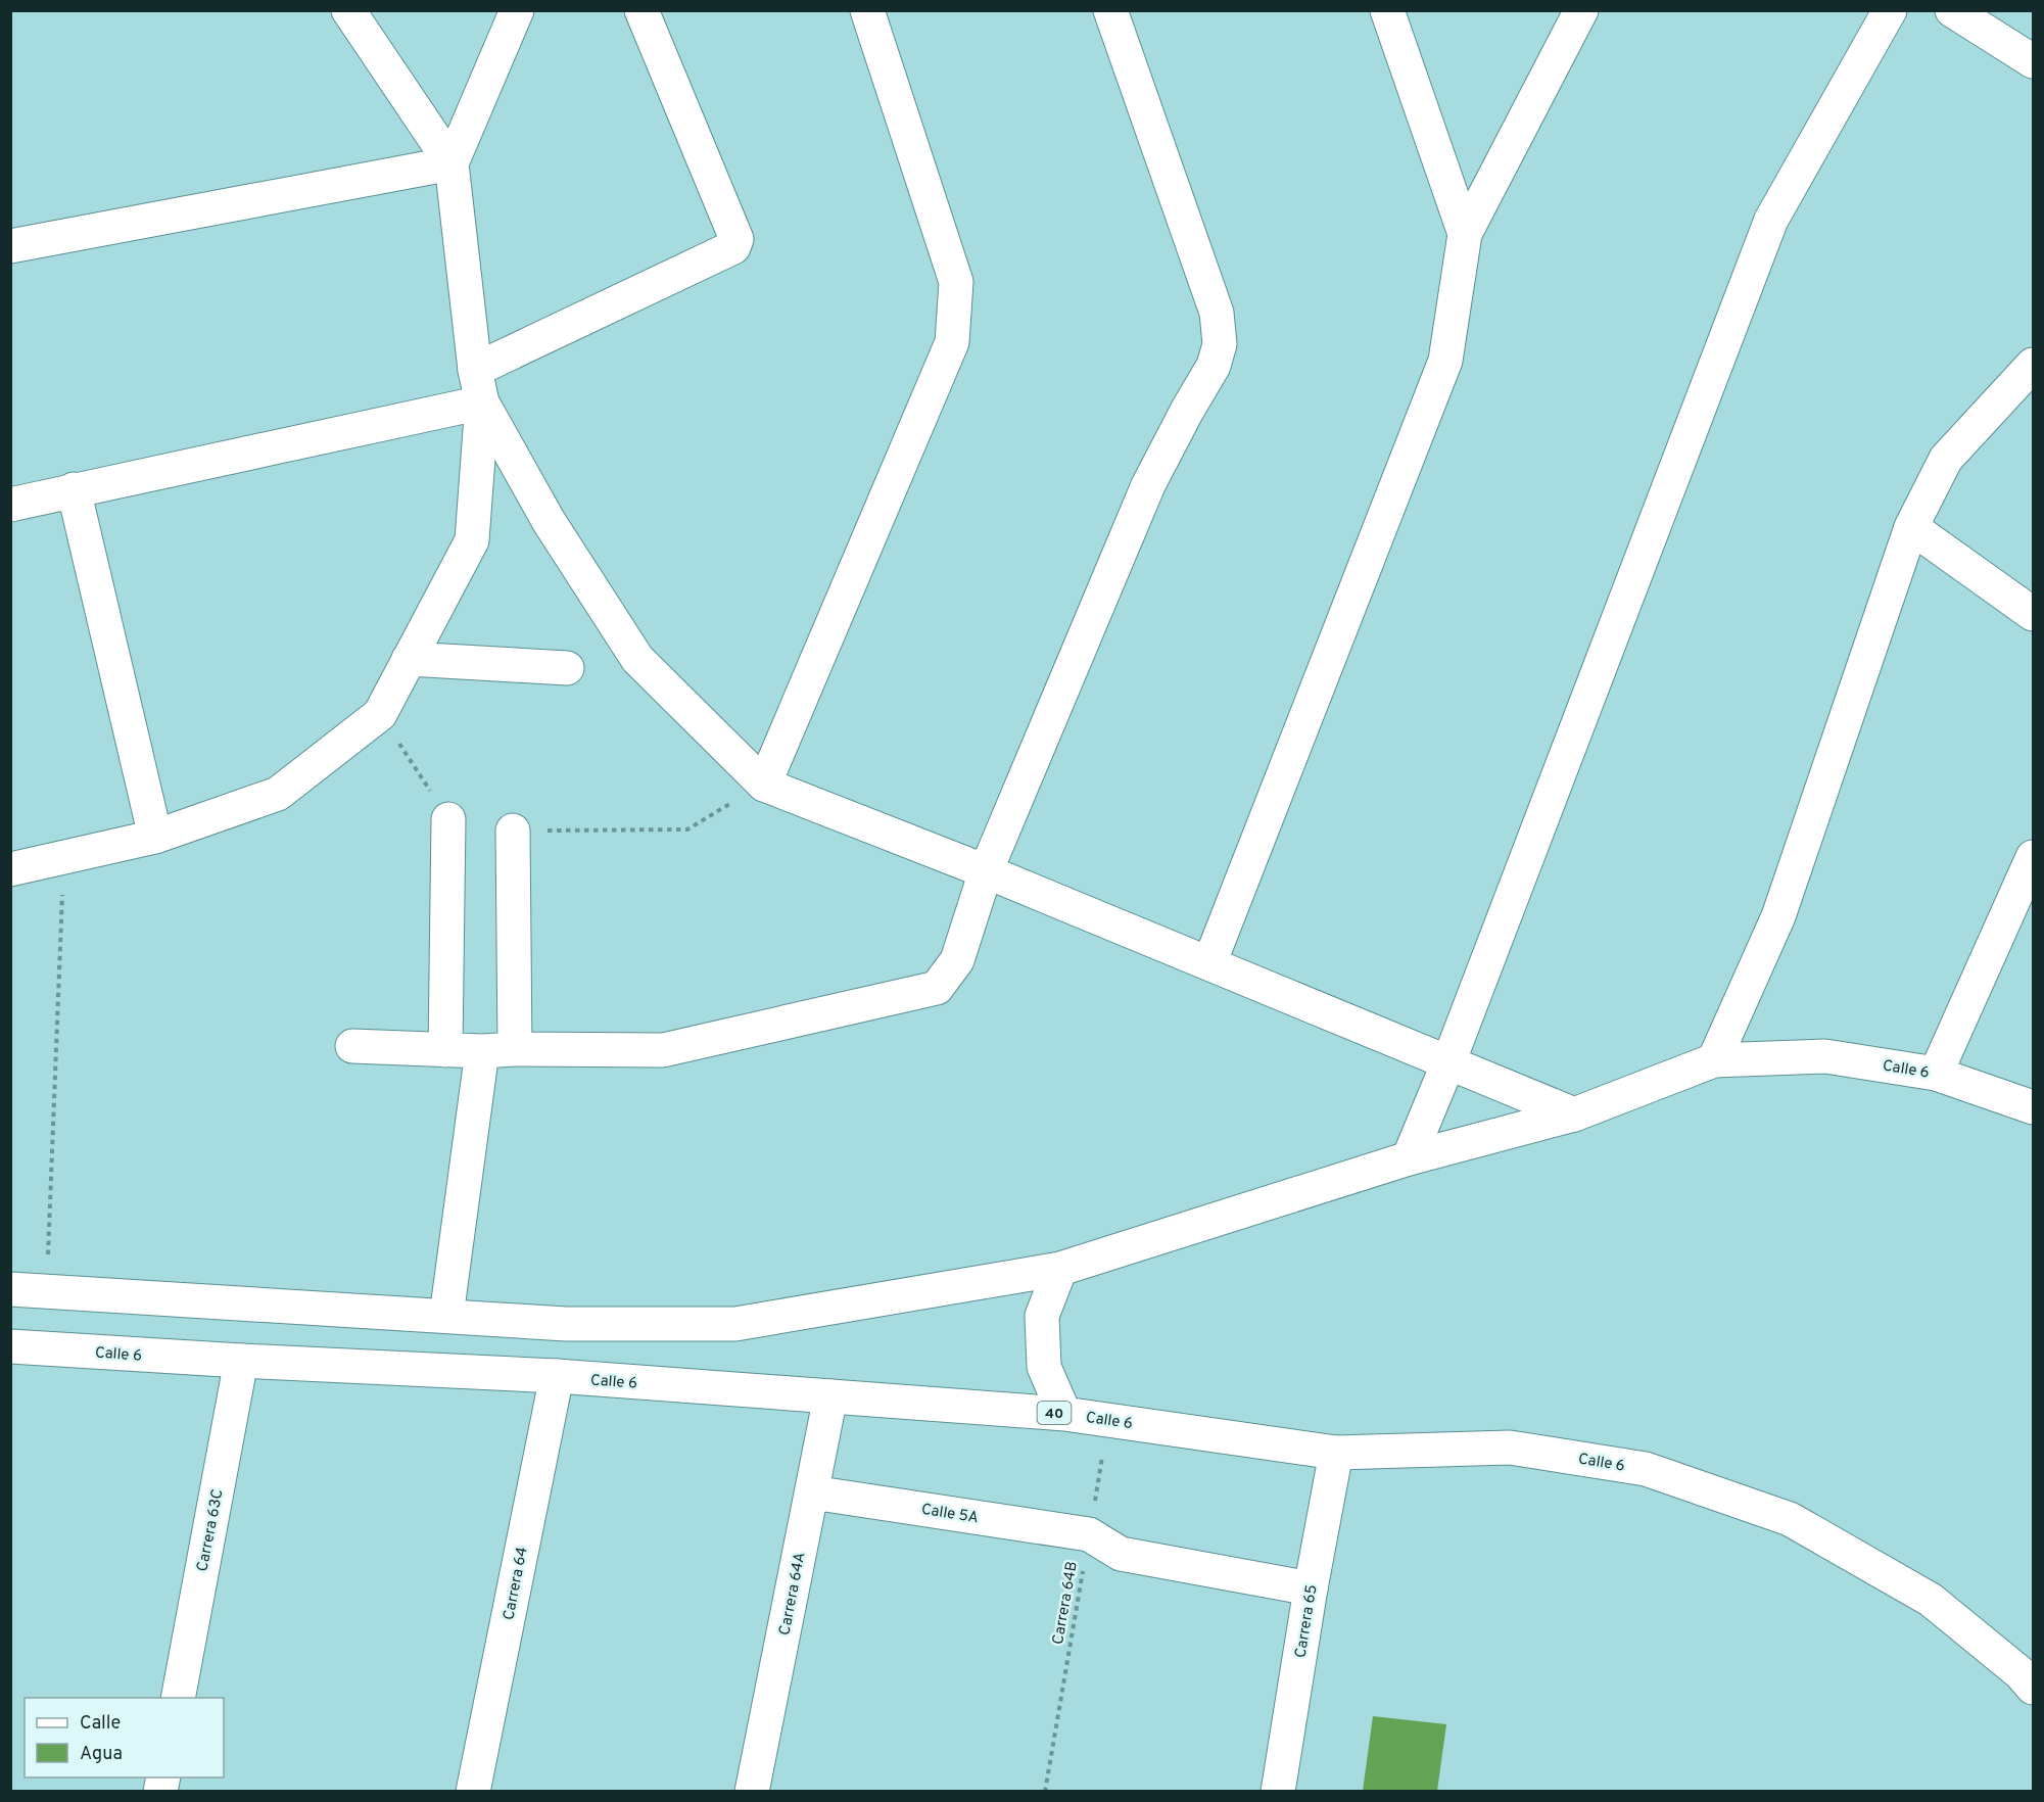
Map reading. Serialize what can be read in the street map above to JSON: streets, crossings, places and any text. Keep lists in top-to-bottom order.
{
  "streets": {
    "main road": [
      "Calle 6",
      "40",
      "Calle 5A",
      "Carrera 63C",
      "Carrera 64",
      "Carrera 64A",
      "Carrera 65"
    ],
    "path": ["Carrera 64B"]
  },
  "crossings": [
    ["Calle 6", "Carrera 63C"],
    ["Calle 6", "Carrera 64"],
    ["Calle 6", "Carrera 64A"],
    ["Calle 6", "Carrera 64B"],
    ["Calle 6", "Carrera 65"],
    ["Calle 5A", "Carrera 64A"],
    ["Calle 5A", "Carrera 64B"]
  ],
  "legend": ["Calle", "Agua"]
}
